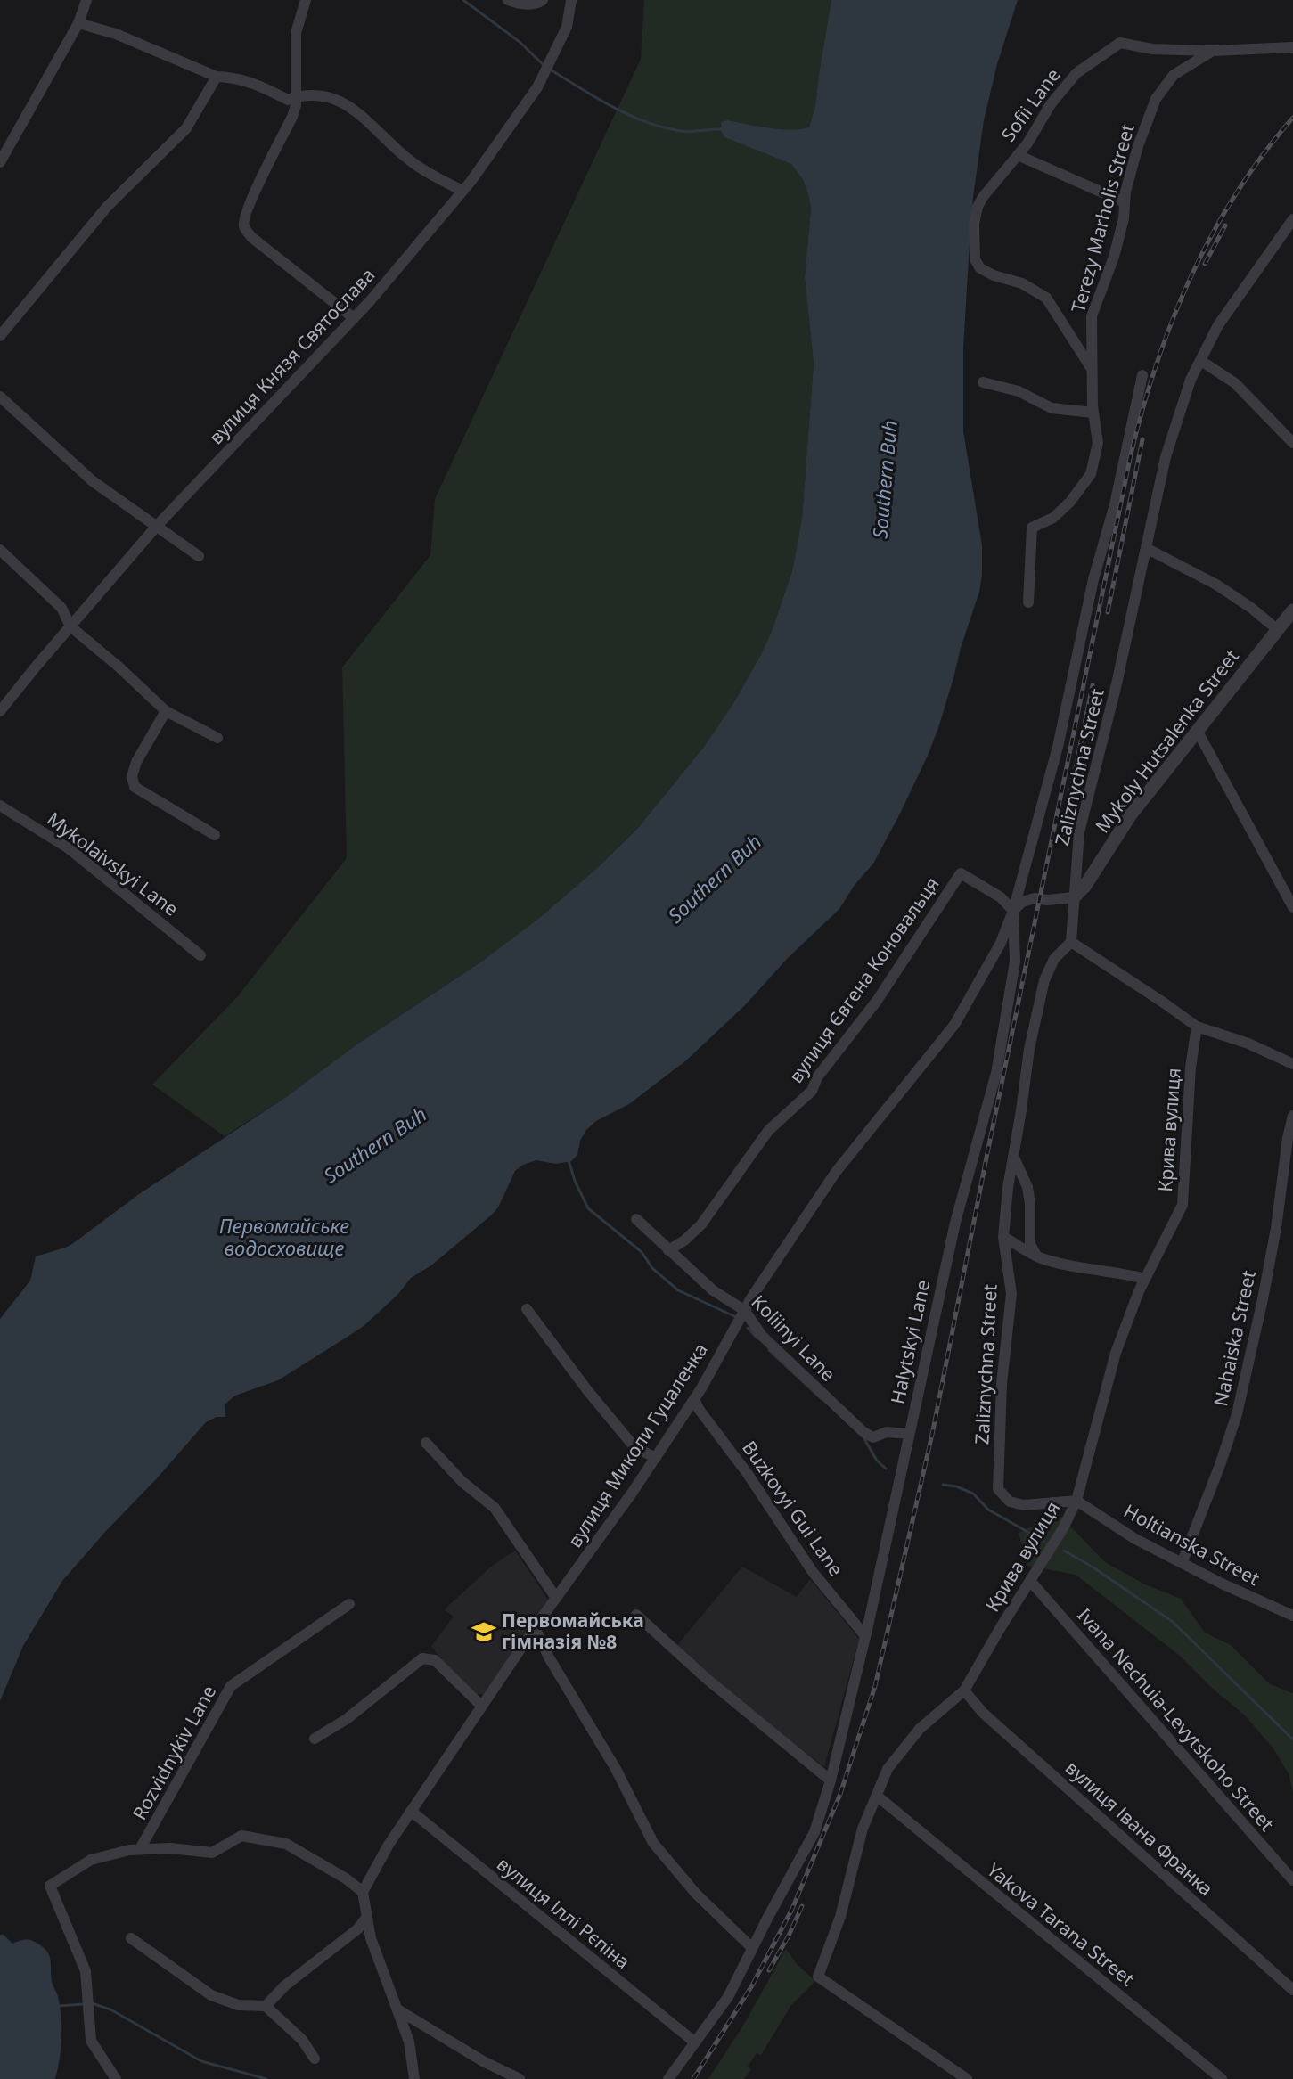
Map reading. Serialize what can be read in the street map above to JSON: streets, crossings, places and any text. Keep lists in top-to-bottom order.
{
  "streets": {
    "street": [
      "Sofii Lane",
      "Terezy Marholis Street",
      "вулиця Князя Святослава",
      "Mykoly Hutsalenka Street",
      "Zaliznychna Street",
      "Mykolaivskyi Lane",
      "вулиця Євгена Коновальця",
      "Крива вулиця",
      "Koliinyi Lane",
      "Nahaiska Street",
      "Halytskyi Lane",
      "вулиця Миколи Гуцаленка",
      "Buzkovyi Gui Lane",
      "Holtianska Street",
      "Ivana Nechuia-Levytskoho Street",
      "Rozvidnykiv Lane",
      "вулиця Івана Франка",
      "вулиця Іллі Рєпіна",
      "Yakova Tarana Street"
    ]
  },
  "crossings": [
    ["Sofii Lane", "Terezy Marholis Street"],
    ["Mykoly Hutsalenka Street", "Zaliznychna Street"],
    ["Zaliznychna Street", "Крива вулиця"],
    ["Zaliznychna Street", "Holtianska Street"],
    ["вулиця Євгена Коновальця", "Koliinyi Lane"],
    ["вулиця Євгена Коновальця", "Halytskyi Lane"],
    ["вулиця Євгена Коновальця", "вулиця Миколи Гуцаленка"],
    ["Крива вулиця", "Holtianska Street"],
    ["Крива вулиця", "Ivana Nechuia-Levytskoho Street"],
    ["Крива вулиця", "вулиця Івана Франка"],
    ["Крива вулиця", "Yakova Tarana Street"],
    ["Koliinyi Lane", "Halytskyi Lane"],
    ["Koliinyi Lane", "вулиця Миколи Гуцаленка"],
    ["Nahaiska Street", "Holtianska Street"],
    ["Halytskyi Lane", "вулиця Миколи Гуцаленка"],
    ["Halytskyi Lane", "Buzkovyi Gui Lane"],
    ["Halytskyi Lane", "вулиця Іллі Рєпіна"],
    ["вулиця Миколи Гуцаленка", "Buzkovyi Gui Lane"],
    ["вулиця Миколи Гуцаленка", "вулиця Іллі Рєпіна"]
  ],
  "water": ["Southern Buh", "Первомайське водосховище"],
  "places": {
    "school or university": ["Первомайська гімназія №8"]
  }
}
